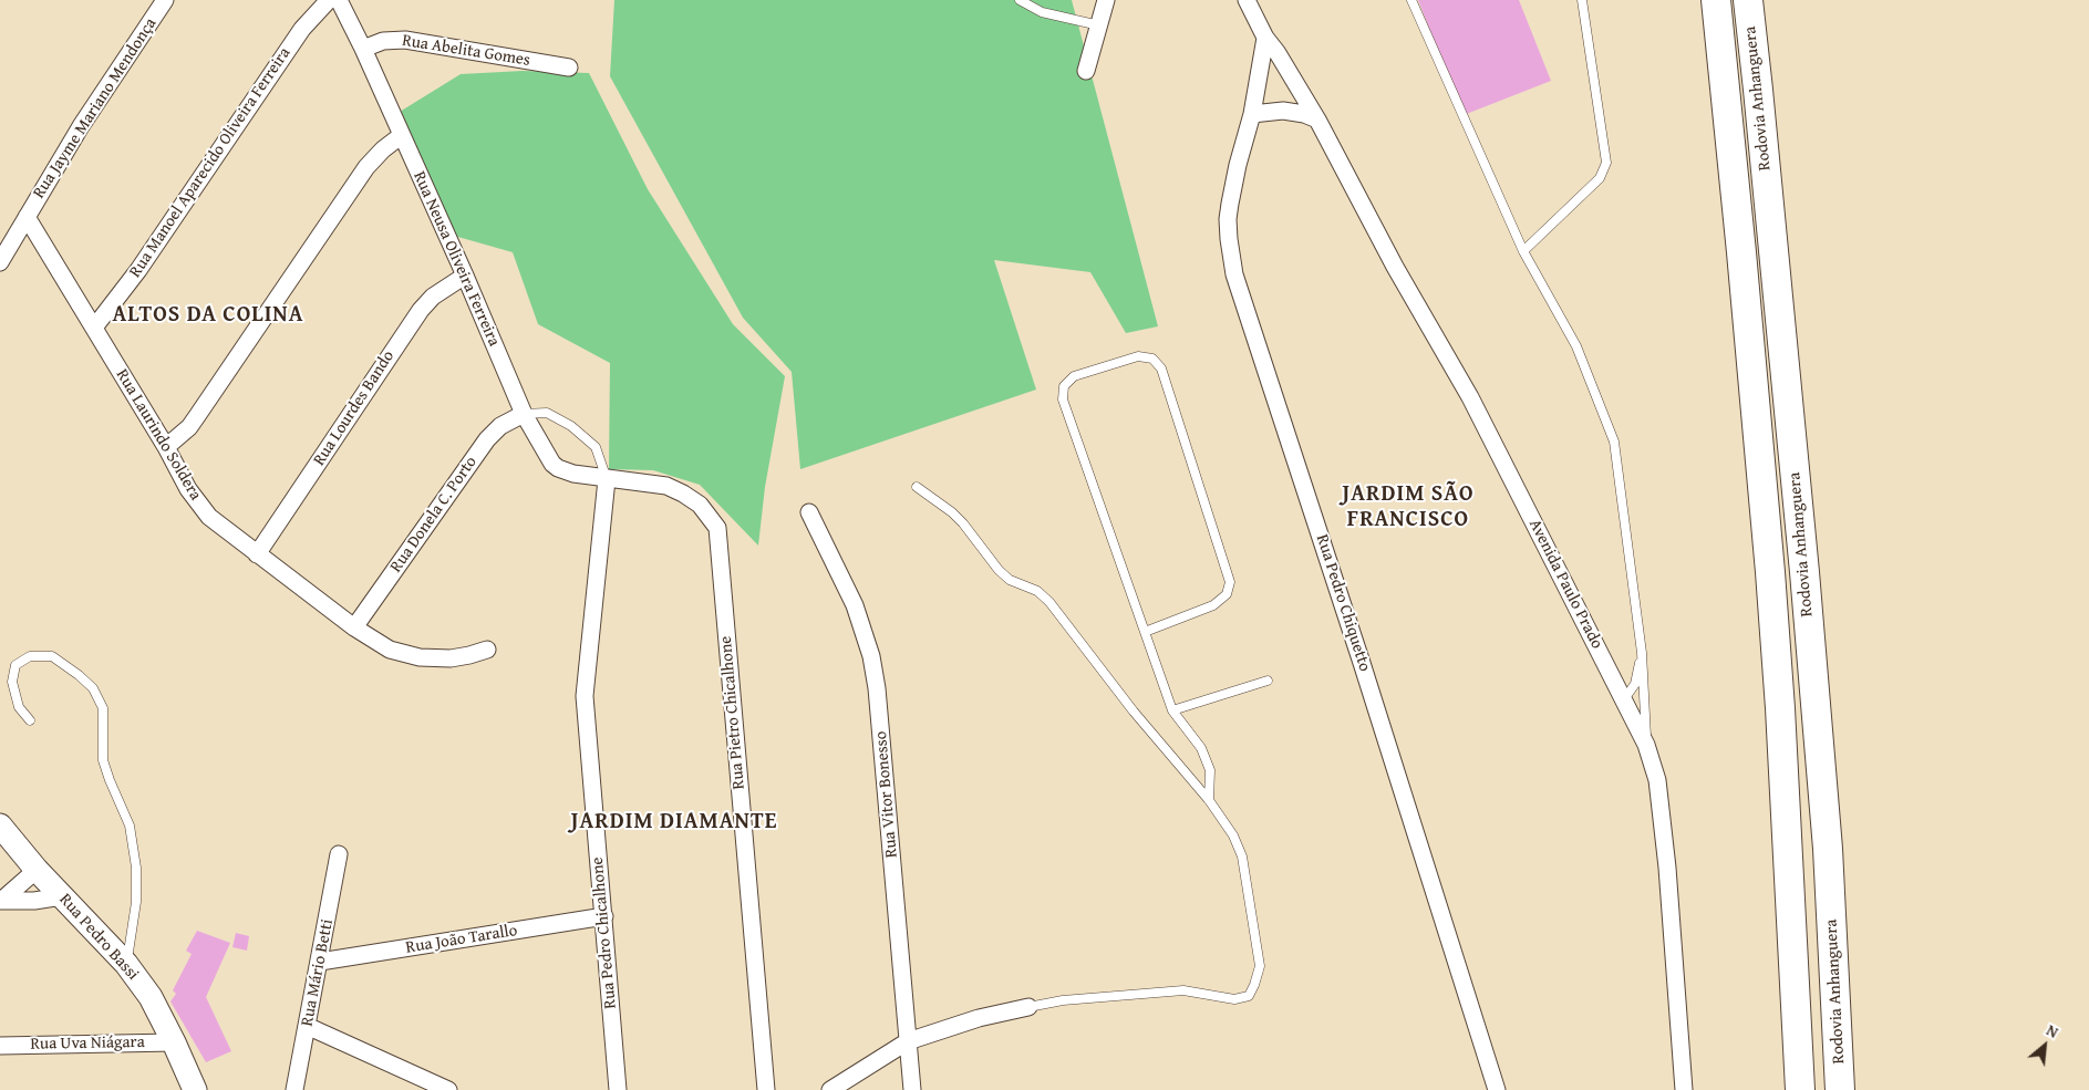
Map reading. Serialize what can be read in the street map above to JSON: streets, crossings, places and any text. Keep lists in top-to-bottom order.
{
  "streets": {
    "highway": ["Rodovia Anhanguera"],
    "street": [
      "Rua Abelita Gomes",
      "Rua Jayme Mariano Mendonça",
      "Rua Manoel Aparecido Oliveira Ferreira",
      "Rua Neusa Oliveira Ferreira",
      "Rua Lourdes Bando",
      "Rua Laurindo Soldera",
      "Rua Donela C. Porto",
      "Avenida Paulo Prado",
      "Rua Pedro Chiquetto",
      "Rua Pietro Chicalhone",
      "Rua Vitor Bonesso",
      "Rua Pedro Chicalhone",
      "Rua Pedro Bassi",
      "Rua João Tarallo",
      "Rua Mário Betti",
      "Rua Uva Niágara"
    ]
  },
  "crossings": [
    ["Rua Abelita Gomes", "Rua Neusa Oliveira Ferreira"],
    ["Rua Jayme Mariano Mendonça", "Rua Laurindo Soldera"],
    ["Rua Manoel Aparecido Oliveira Ferreira", "Rua Laurindo Soldera"],
    ["Rua Neusa Oliveira Ferreira", "Rua Lourdes Bando"],
    ["Rua Neusa Oliveira Ferreira", "Rua Donela C. Porto"],
    ["Rua Neusa Oliveira Ferreira", "Rua Pietro Chicalhone"],
    ["Rua Neusa Oliveira Ferreira", "Rua Pedro Chicalhone"],
    ["Rua Lourdes Bando", "Rua Laurindo Soldera"],
    ["Rua Laurindo Soldera", "Rua Donela C. Porto"],
    ["Avenida Paulo Prado", "Rua Pedro Chiquetto"],
    ["Rua Pietro Chicalhone", "Rua Pedro Chicalhone"],
    ["Rua Pedro Chicalhone", "Rua João Tarallo"],
    ["Rua Pedro Bassi", "Rua Uva Niágara"],
    ["Rua João Tarallo", "Rua Mário Betti"]
  ],
  "districts": ["ALTOS DA COLINA", "JARDIM SÃO FRANCISCO", "JARDIM DIAMANTE"],
  "north": "top right"
}
